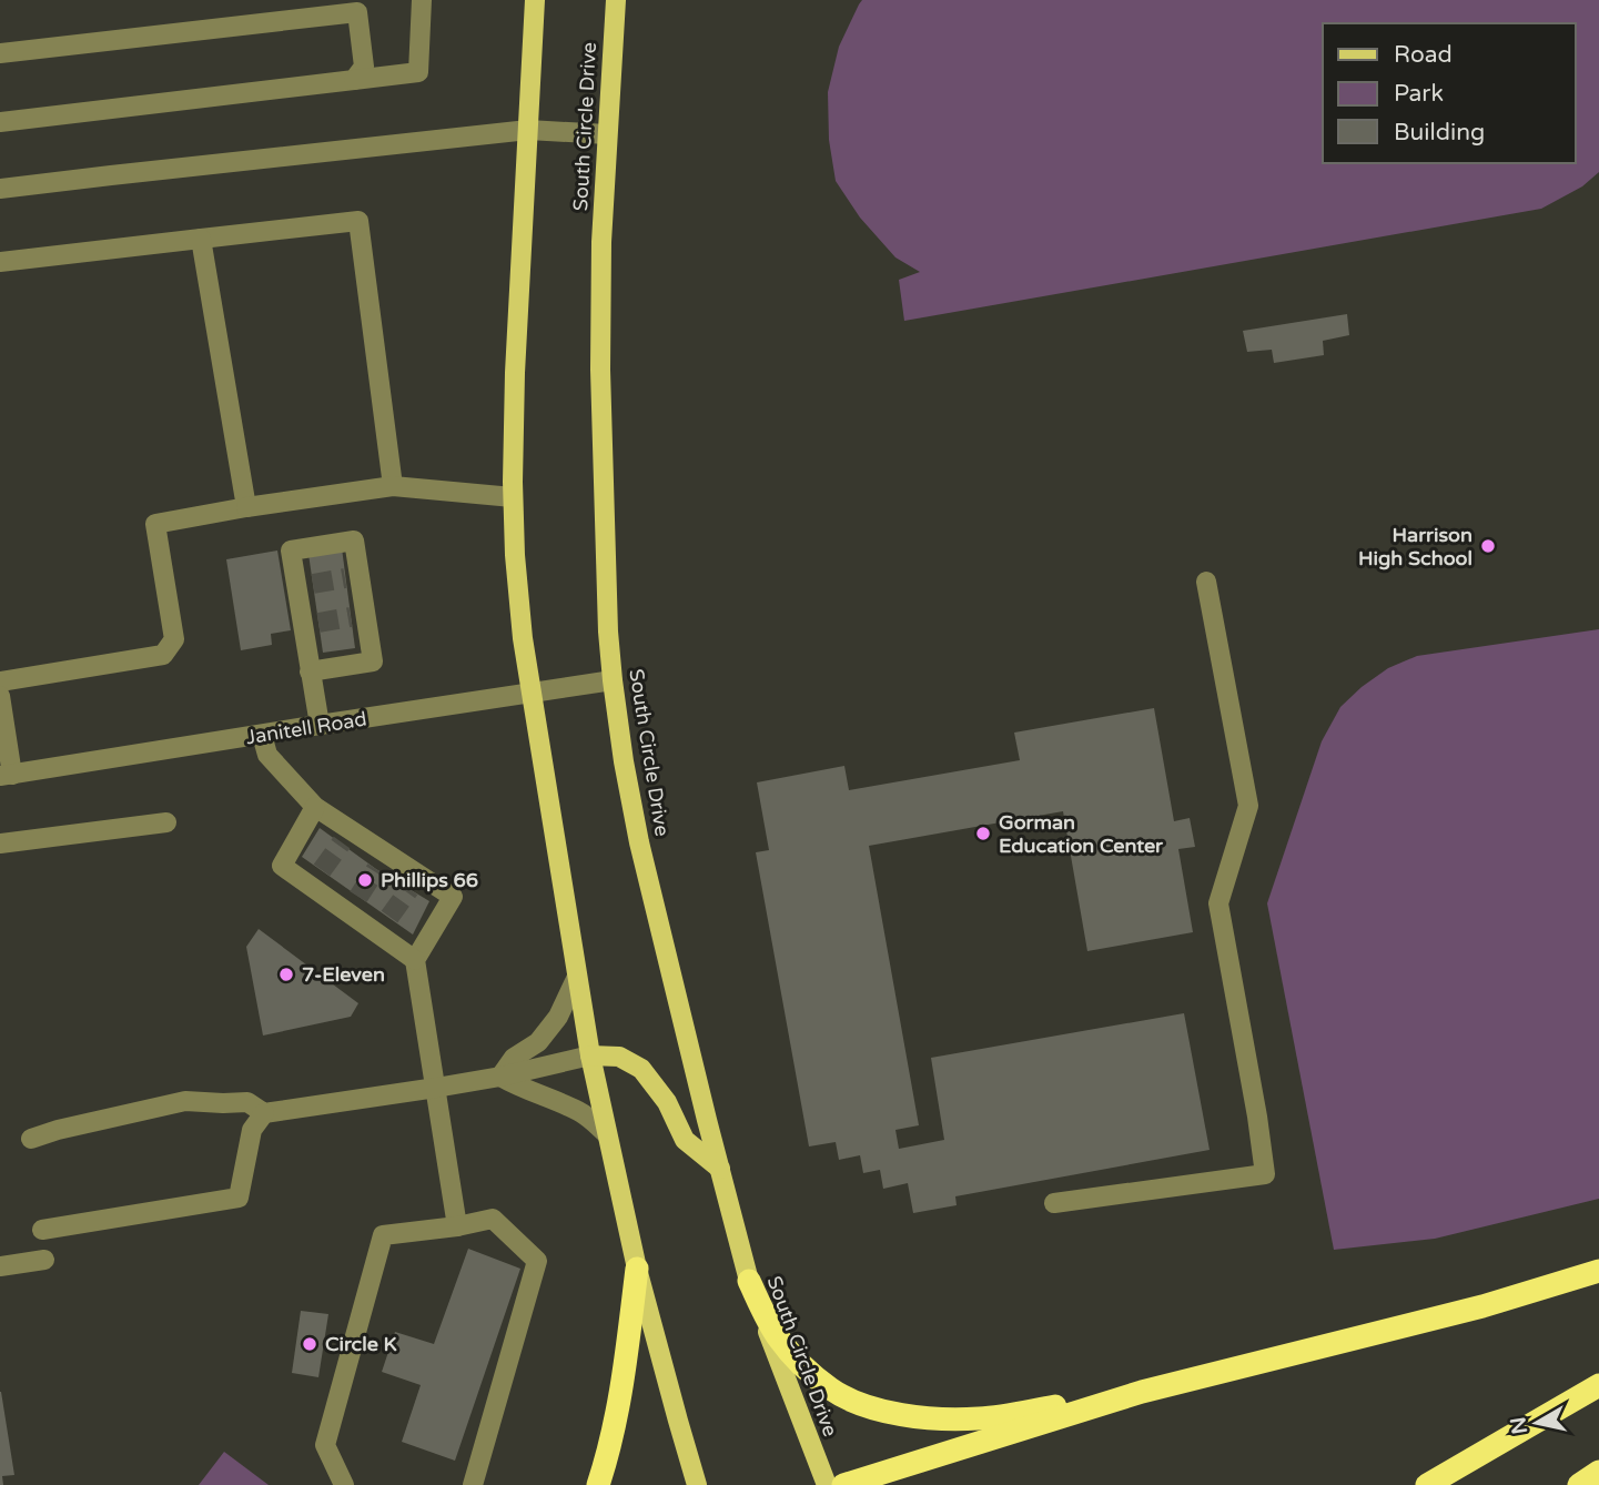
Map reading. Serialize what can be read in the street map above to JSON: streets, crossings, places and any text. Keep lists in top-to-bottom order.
{
  "streets": {
    "main road": ["South Circle Drive"],
    "street": ["Janitell Road"]
  },
  "crossings": [
    ["South Circle Drive", "Janitell Road"]
  ],
  "places": [
    "Harrison High School",
    "Gorman Education Center",
    "Phillips 66",
    "7-Eleven",
    "Circle K"
  ],
  "legend": ["Road", "Park", "Building"],
  "north": "left"
}
